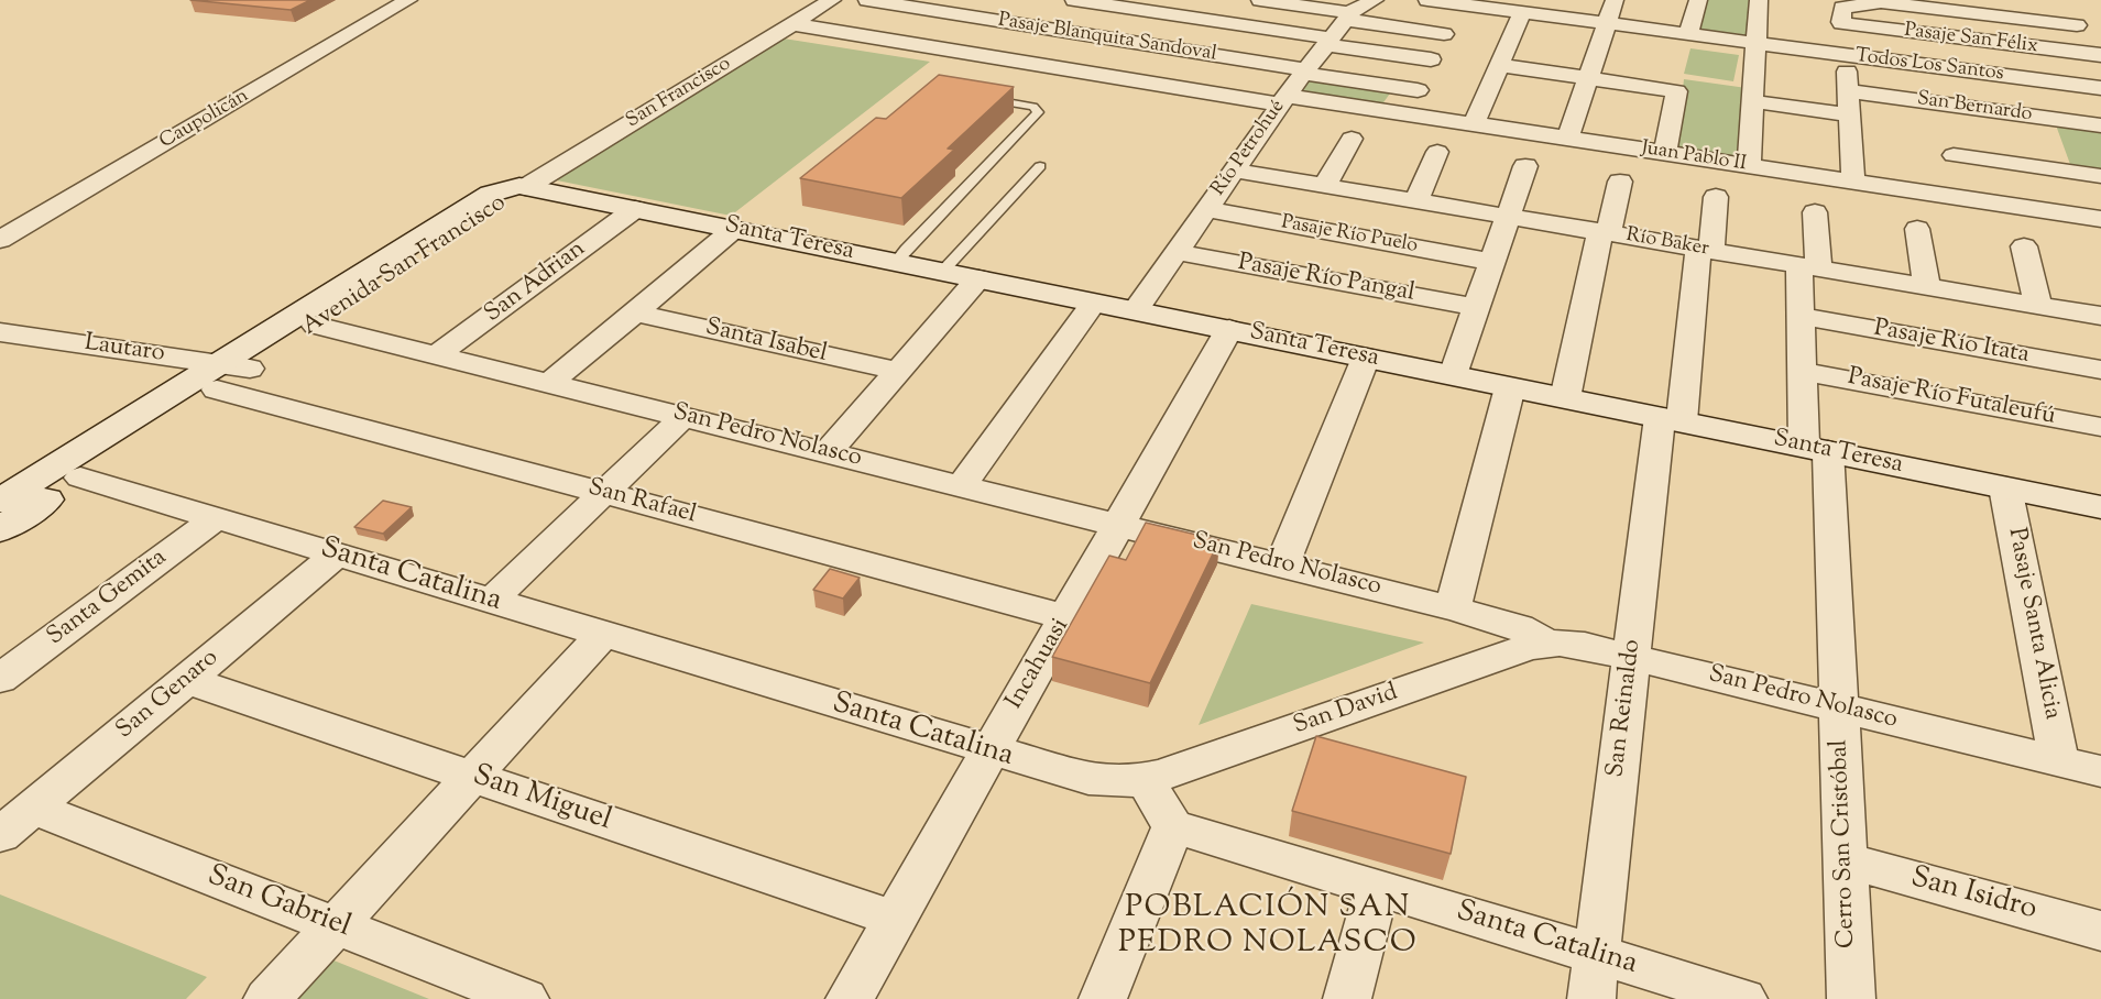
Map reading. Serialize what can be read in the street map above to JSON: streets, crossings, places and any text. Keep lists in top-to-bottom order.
{
  "streets": {
    "street": [
      "Pasaje Blanquita Sandoval",
      "Pasaje San Félix",
      "Todos Los Santos",
      "San Francisco",
      "San Bernardo",
      "Caupolicán",
      "Río Petrohué",
      "Juan Pablo II",
      "Pasaje Río Puelo",
      "Santa Teresa",
      "Río Baker",
      "Avenida San Francisco",
      "Pasaje Río Pangal",
      "San Adrian",
      "Santa Isabel",
      "Pasaje Río Itata",
      "Lautaro",
      "Pasaje Río Futaleufú",
      "San Pedro Nolasco",
      "San Rafael",
      "Santa Catalina",
      "Santa Gemita",
      "Pasaje Santa Alicia",
      "Incahuasi",
      "San Genaro",
      "San Reinaldo",
      "San David",
      "San Miguel",
      "Cerro San Cristóbal",
      "San Isidro",
      "San Gabriel"
    ]
  },
  "crossings": [
    ["Pasaje Blanquita Sandoval", "Río Petrohué"],
    ["San Francisco", "Juan Pablo II"],
    ["San Francisco", "Santa Teresa"],
    ["San Francisco", "Avenida San Francisco"],
    ["Río Petrohué", "Juan Pablo II"],
    ["Río Petrohué", "Pasaje Río Puelo"],
    ["Río Petrohué", "Santa Teresa"],
    ["Río Petrohué", "Río Baker"],
    ["Río Petrohué", "Pasaje Río Pangal"],
    ["Santa Teresa", "Avenida San Francisco"],
    ["Santa Teresa", "San Adrian"],
    ["Santa Teresa", "Pasaje Santa Alicia"],
    ["Santa Teresa", "Incahuasi"],
    ["Santa Teresa", "San Reinaldo"],
    ["Santa Teresa", "Cerro San Cristóbal"],
    ["Río Baker", "San Reinaldo"],
    ["Río Baker", "Cerro San Cristóbal"],
    ["Avenida San Francisco", "Lautaro"],
    ["Avenida San Francisco", "San Pedro Nolasco"],
    ["Avenida San Francisco", "San Rafael"],
    ["Avenida San Francisco", "Santa Catalina"],
    ["San Adrian", "San Pedro Nolasco"],
    ["Pasaje Río Itata", "Cerro San Cristóbal"],
    ["Lautaro", "San Rafael"],
    ["Pasaje Río Futaleufú", "Cerro San Cristóbal"],
    ["San Pedro Nolasco", "Pasaje Santa Alicia"],
    ["San Pedro Nolasco", "Incahuasi"],
    ["San Pedro Nolasco", "San Reinaldo"],
    ["San Pedro Nolasco", "San David"],
    ["San Pedro Nolasco", "Cerro San Cristóbal"],
    ["San Rafael", "Incahuasi"],
    ["Santa Catalina", "Santa Gemita"],
    ["Santa Catalina", "Incahuasi"],
    ["Santa Catalina", "San Genaro"],
    ["Santa Catalina", "San Reinaldo"],
    ["Santa Catalina", "San David"],
    ["Incahuasi", "San Miguel"],
    ["San Genaro", "San Miguel"],
    ["San Genaro", "San Gabriel"],
    ["Cerro San Cristóbal", "San Isidro"]
  ],
  "districts": ["POBLACIÓN SAN PEDRO NOLASCO"]
}
